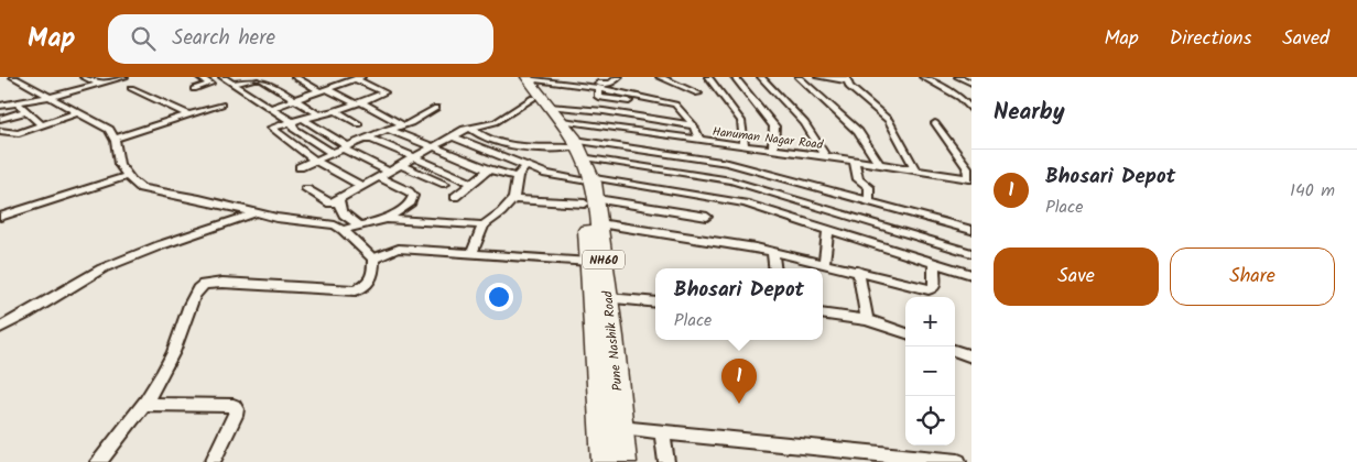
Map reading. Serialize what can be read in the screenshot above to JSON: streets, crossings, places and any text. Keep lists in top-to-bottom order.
{
  "streets": {
    "highway": ["NH60", "Pune Nashik Road"],
    "street": ["Hanuman Nagar Road"]
  },
  "crossings": [
    ["Hanuman Nagar Road", "Pune Nashik Road"]
  ],
  "page": {
    "header": "Map",
    "search": "Search here",
    "nav": ["Map", "Directions", "Saved"],
    "heading": "Nearby",
    "list": [
      {
        "mark": "1",
        "name": "Bhosari Depot",
        "note": "Place",
        "value": "140 m"
      }
    ],
    "buttons": ["Save", "Share"],
    "popup": ["Bhosari Depot", "Place"],
    "map_buttons": ["+", "−"],
    "pins": "1"
  }
}
